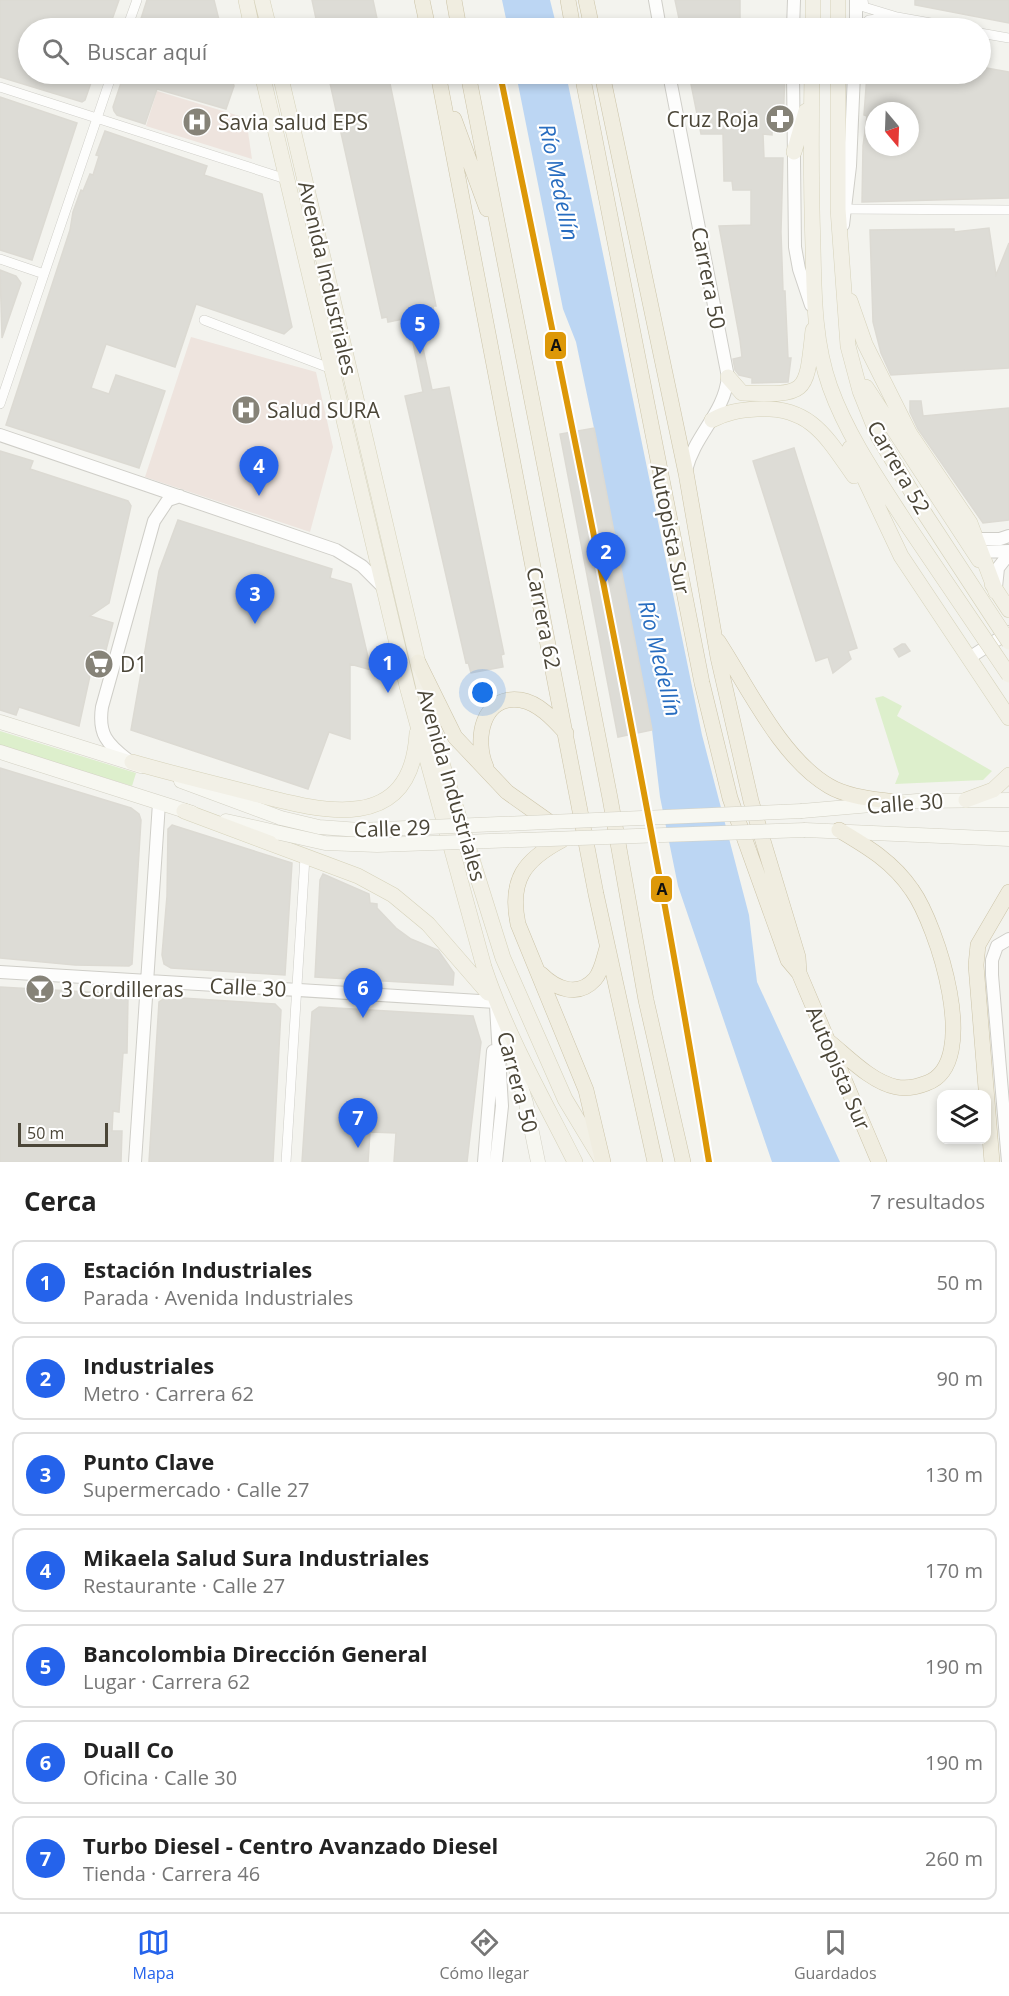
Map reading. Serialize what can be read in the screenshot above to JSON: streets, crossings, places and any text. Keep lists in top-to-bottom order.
{
  "streets": {
    "highway": ["Autopista Sur", "Carrera 62"],
    "main road": [
      "Avenida Industriales",
      "Carrera 50",
      "Carrera 52",
      "Calle 30",
      "Calle 29"
    ]
  },
  "crossings": [
    ["Avenida Industriales", "Carrera 50"],
    ["Avenida Industriales", "Calle 30"],
    ["Carrera 50", "Autopista Sur"],
    ["Carrera 50", "Calle 30"],
    ["Calle 30", "Calle 29"]
  ],
  "water": ["Río Medellín"],
  "places": {
    "pharmacy": ["Cruz Roja"],
    "hospital": ["Savia salud EPS", "Salud SURA"],
    "supermarket": ["D1"],
    "bar": ["3 Cordilleras"]
  },
  "lines": ["transit line A"],
  "scale_bar": "50 m",
  "north": "bottom",
  "page": {
    "search": "Buscar aquí",
    "pins": [
      "5",
      "4",
      "2",
      "3",
      "1",
      "6",
      "7"
    ],
    "scale": "50 m",
    "heading": ["Cerca", "7 resultados"],
    "list": [
      {
        "mark": "1",
        "name": "Estación Industriales",
        "note": "Parada · Avenida Industriales",
        "value": "50 m"
      },
      {
        "mark": "2",
        "name": "Industriales",
        "note": "Metro · Carrera 62",
        "value": "90 m"
      },
      {
        "mark": "3",
        "name": "Punto Clave",
        "note": "Supermercado · Calle 27",
        "value": "130 m"
      },
      {
        "mark": "4",
        "name": "Mikaela Salud Sura Industriales",
        "note": "Restaurante · Calle 27",
        "value": "170 m"
      },
      {
        "mark": "5",
        "name": "Bancolombia Dirección General",
        "note": "Lugar · Carrera 62",
        "value": "190 m"
      },
      {
        "mark": "6",
        "name": "Duall Co",
        "note": "Oficina · Calle 30",
        "value": "190 m"
      },
      {
        "mark": "7",
        "name": "Turbo Diesel - Centro Avanzado Diesel",
        "note": "Tienda · Carrera 46",
        "value": "260 m"
      }
    ],
    "nav": ["Mapa", "Cómo llegar", "Guardados"]
  }
}
